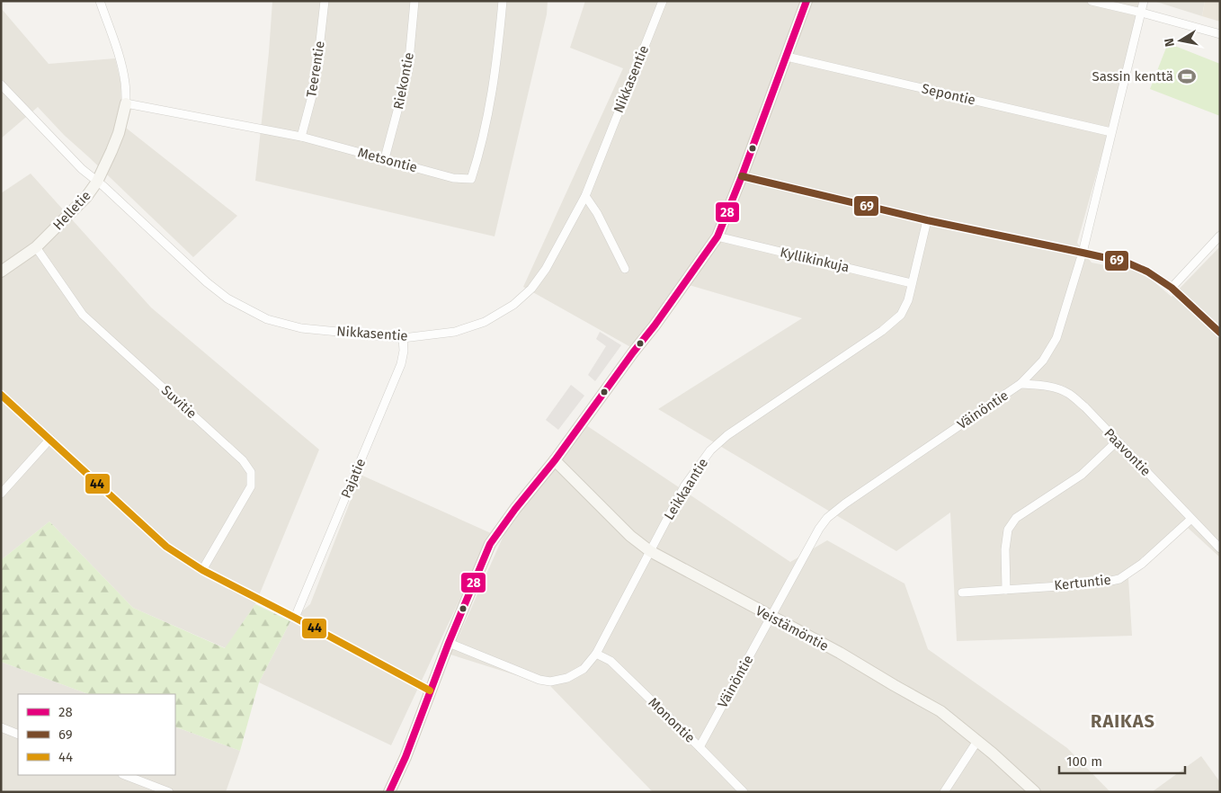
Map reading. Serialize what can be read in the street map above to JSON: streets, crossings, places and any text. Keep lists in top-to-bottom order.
{
  "streets": {
    "street": [
      "Teerentie",
      "Nikkasentie",
      "Riekontie",
      "Sepontie",
      "Metsontie",
      "Helletie",
      "Kyllikinkuja",
      "Suvitie",
      "Väinöntie",
      "Paavontie",
      "Pajatie",
      "Leikkaantie",
      "Kertuntie",
      "Veistämöntie",
      "Monontie"
    ]
  },
  "crossings": [
    ["Teerentie", "Metsontie"],
    ["Nikkasentie", "Helletie"],
    ["Nikkasentie", "Pajatie"],
    ["Riekontie", "Metsontie"],
    ["Sepontie", "Väinöntie"],
    ["Metsontie", "Helletie"],
    ["Helletie", "Suvitie"],
    ["Kyllikinkuja", "Leikkaantie"],
    ["Väinöntie", "Paavontie"],
    ["Väinöntie", "Veistämöntie"],
    ["Väinöntie", "Monontie"],
    ["Paavontie", "Kertuntie"],
    ["Leikkaantie", "Veistämöntie"],
    ["Leikkaantie", "Monontie"]
  ],
  "districts": ["RAIKAS"],
  "places": {
    "sports": ["Sassin kenttä"]
  },
  "lines": ["transit line 28", "transit line 69", "transit line 44"],
  "legend": ["28", "69", "44"],
  "scale_bar": "100 m",
  "north": "left"
}
